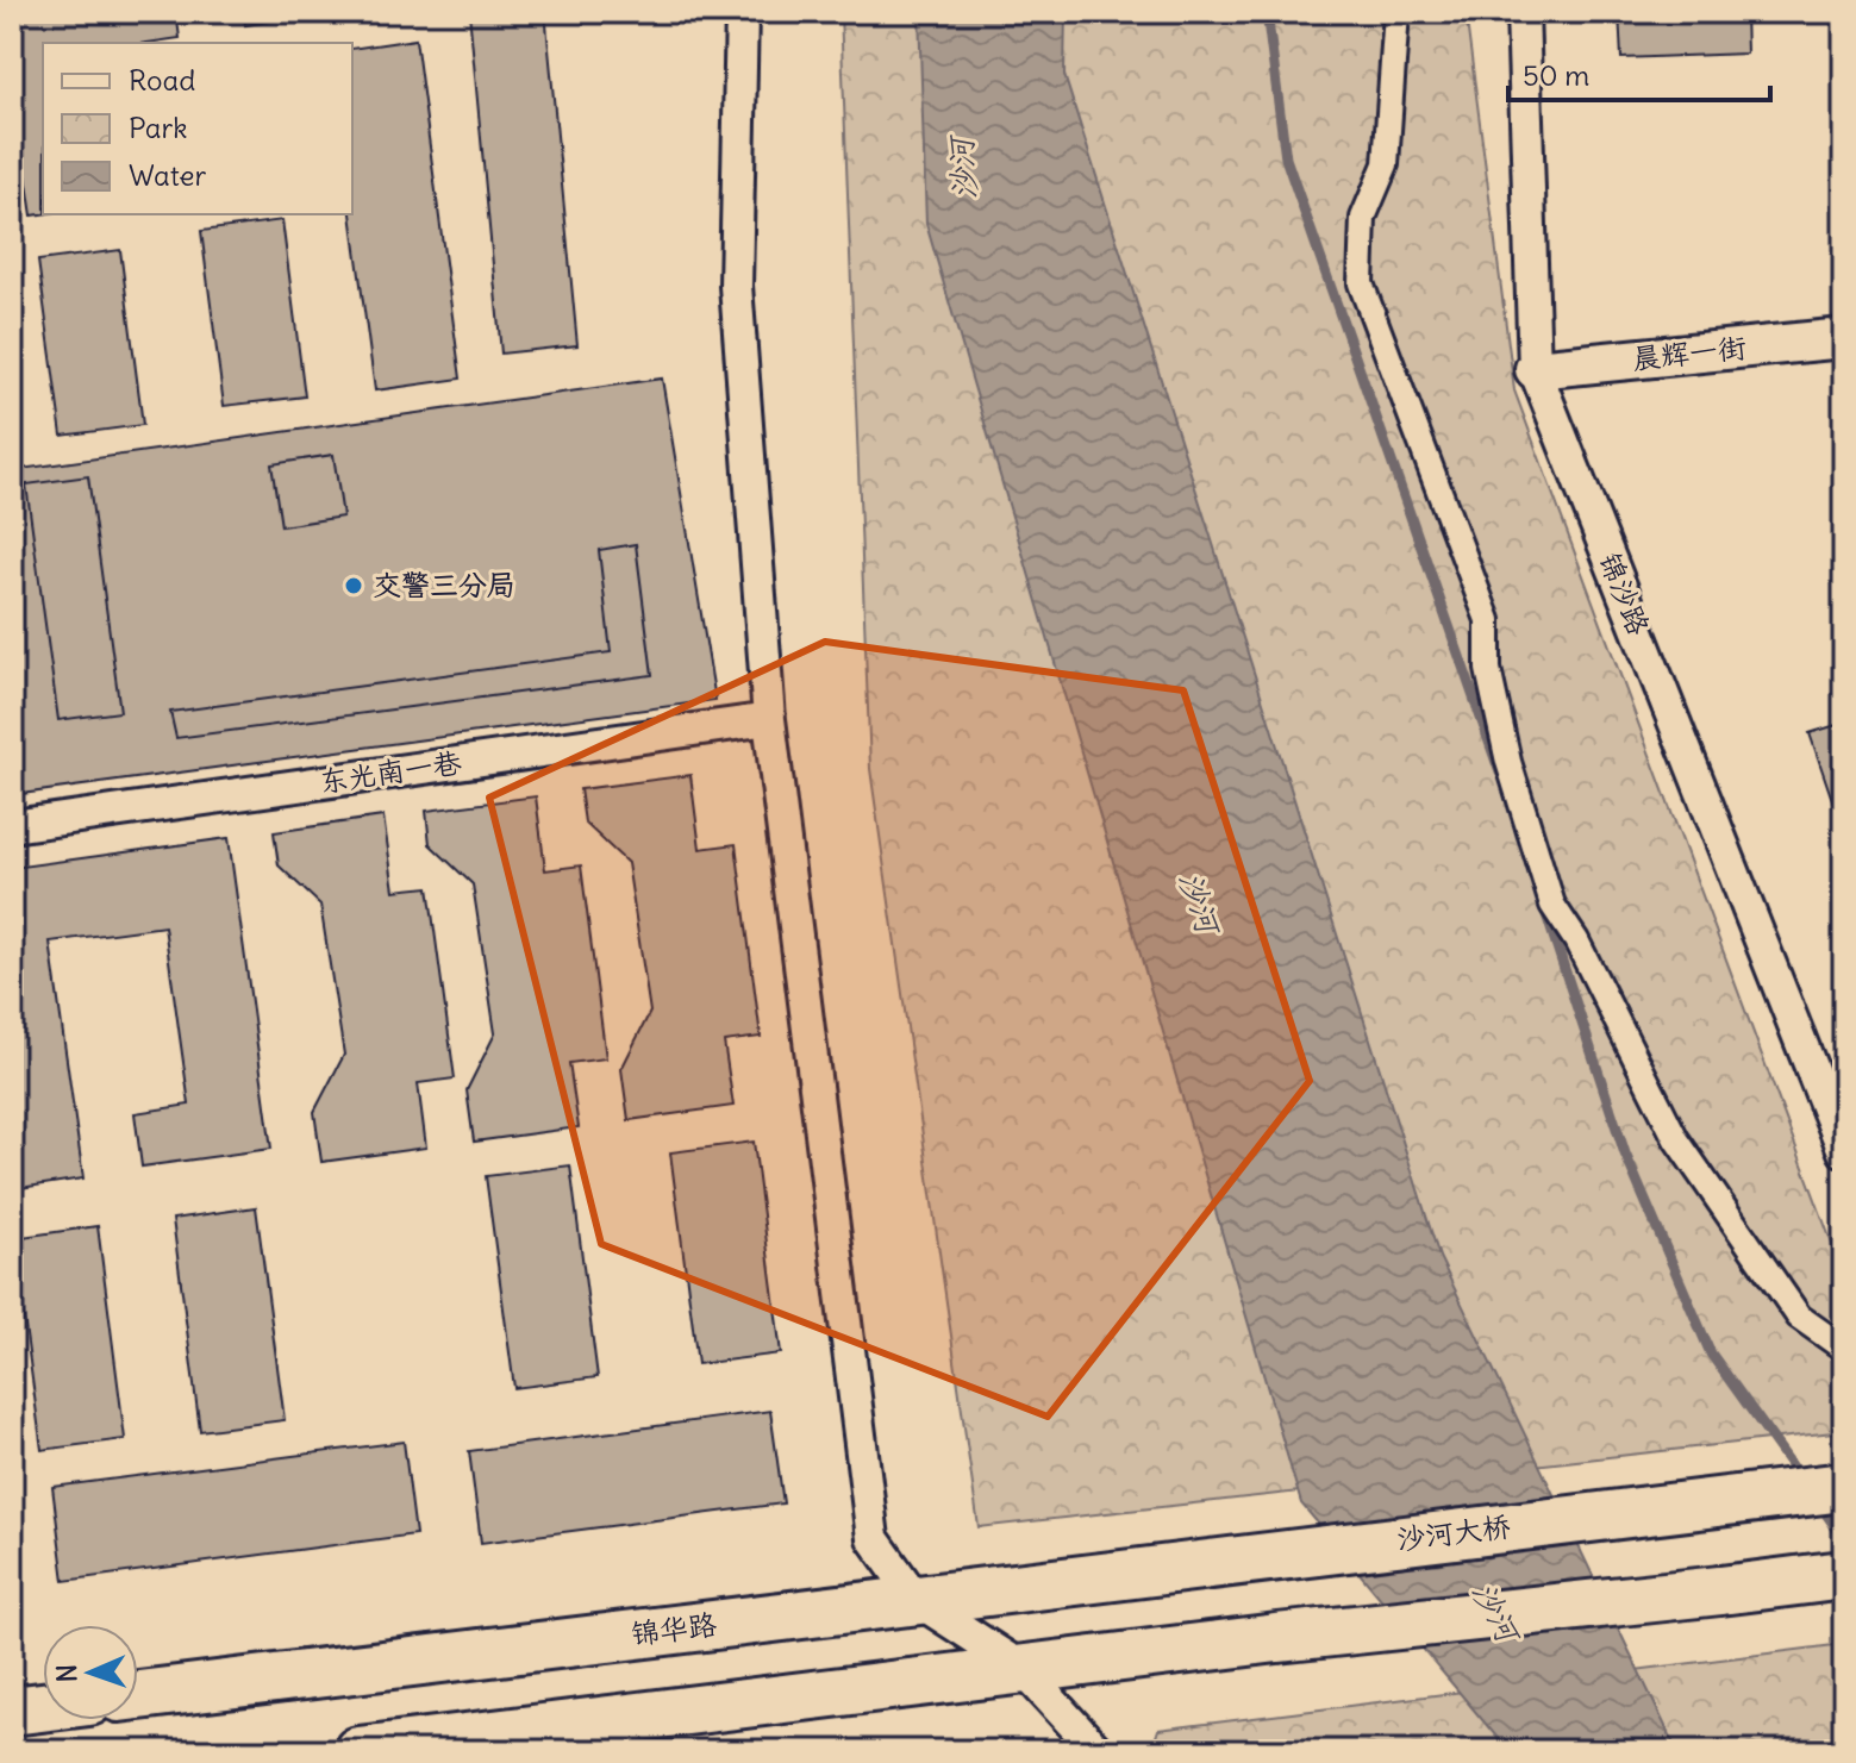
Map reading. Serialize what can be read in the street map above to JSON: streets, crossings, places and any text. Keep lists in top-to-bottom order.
{
  "streets": {
    "main road": ["沙河大桥", "锦华路"],
    "street": ["晨辉一街", "锦沙路", "东光南一巷"]
  },
  "crossings": [
    ["晨辉一街", "锦沙路"],
    ["沙河大桥", "锦华路"]
  ],
  "water": ["沙河"],
  "places": ["交警三分局"],
  "legend": ["Road", "Park", "Water"],
  "scale_bar": "50 m",
  "north": "left"
}
